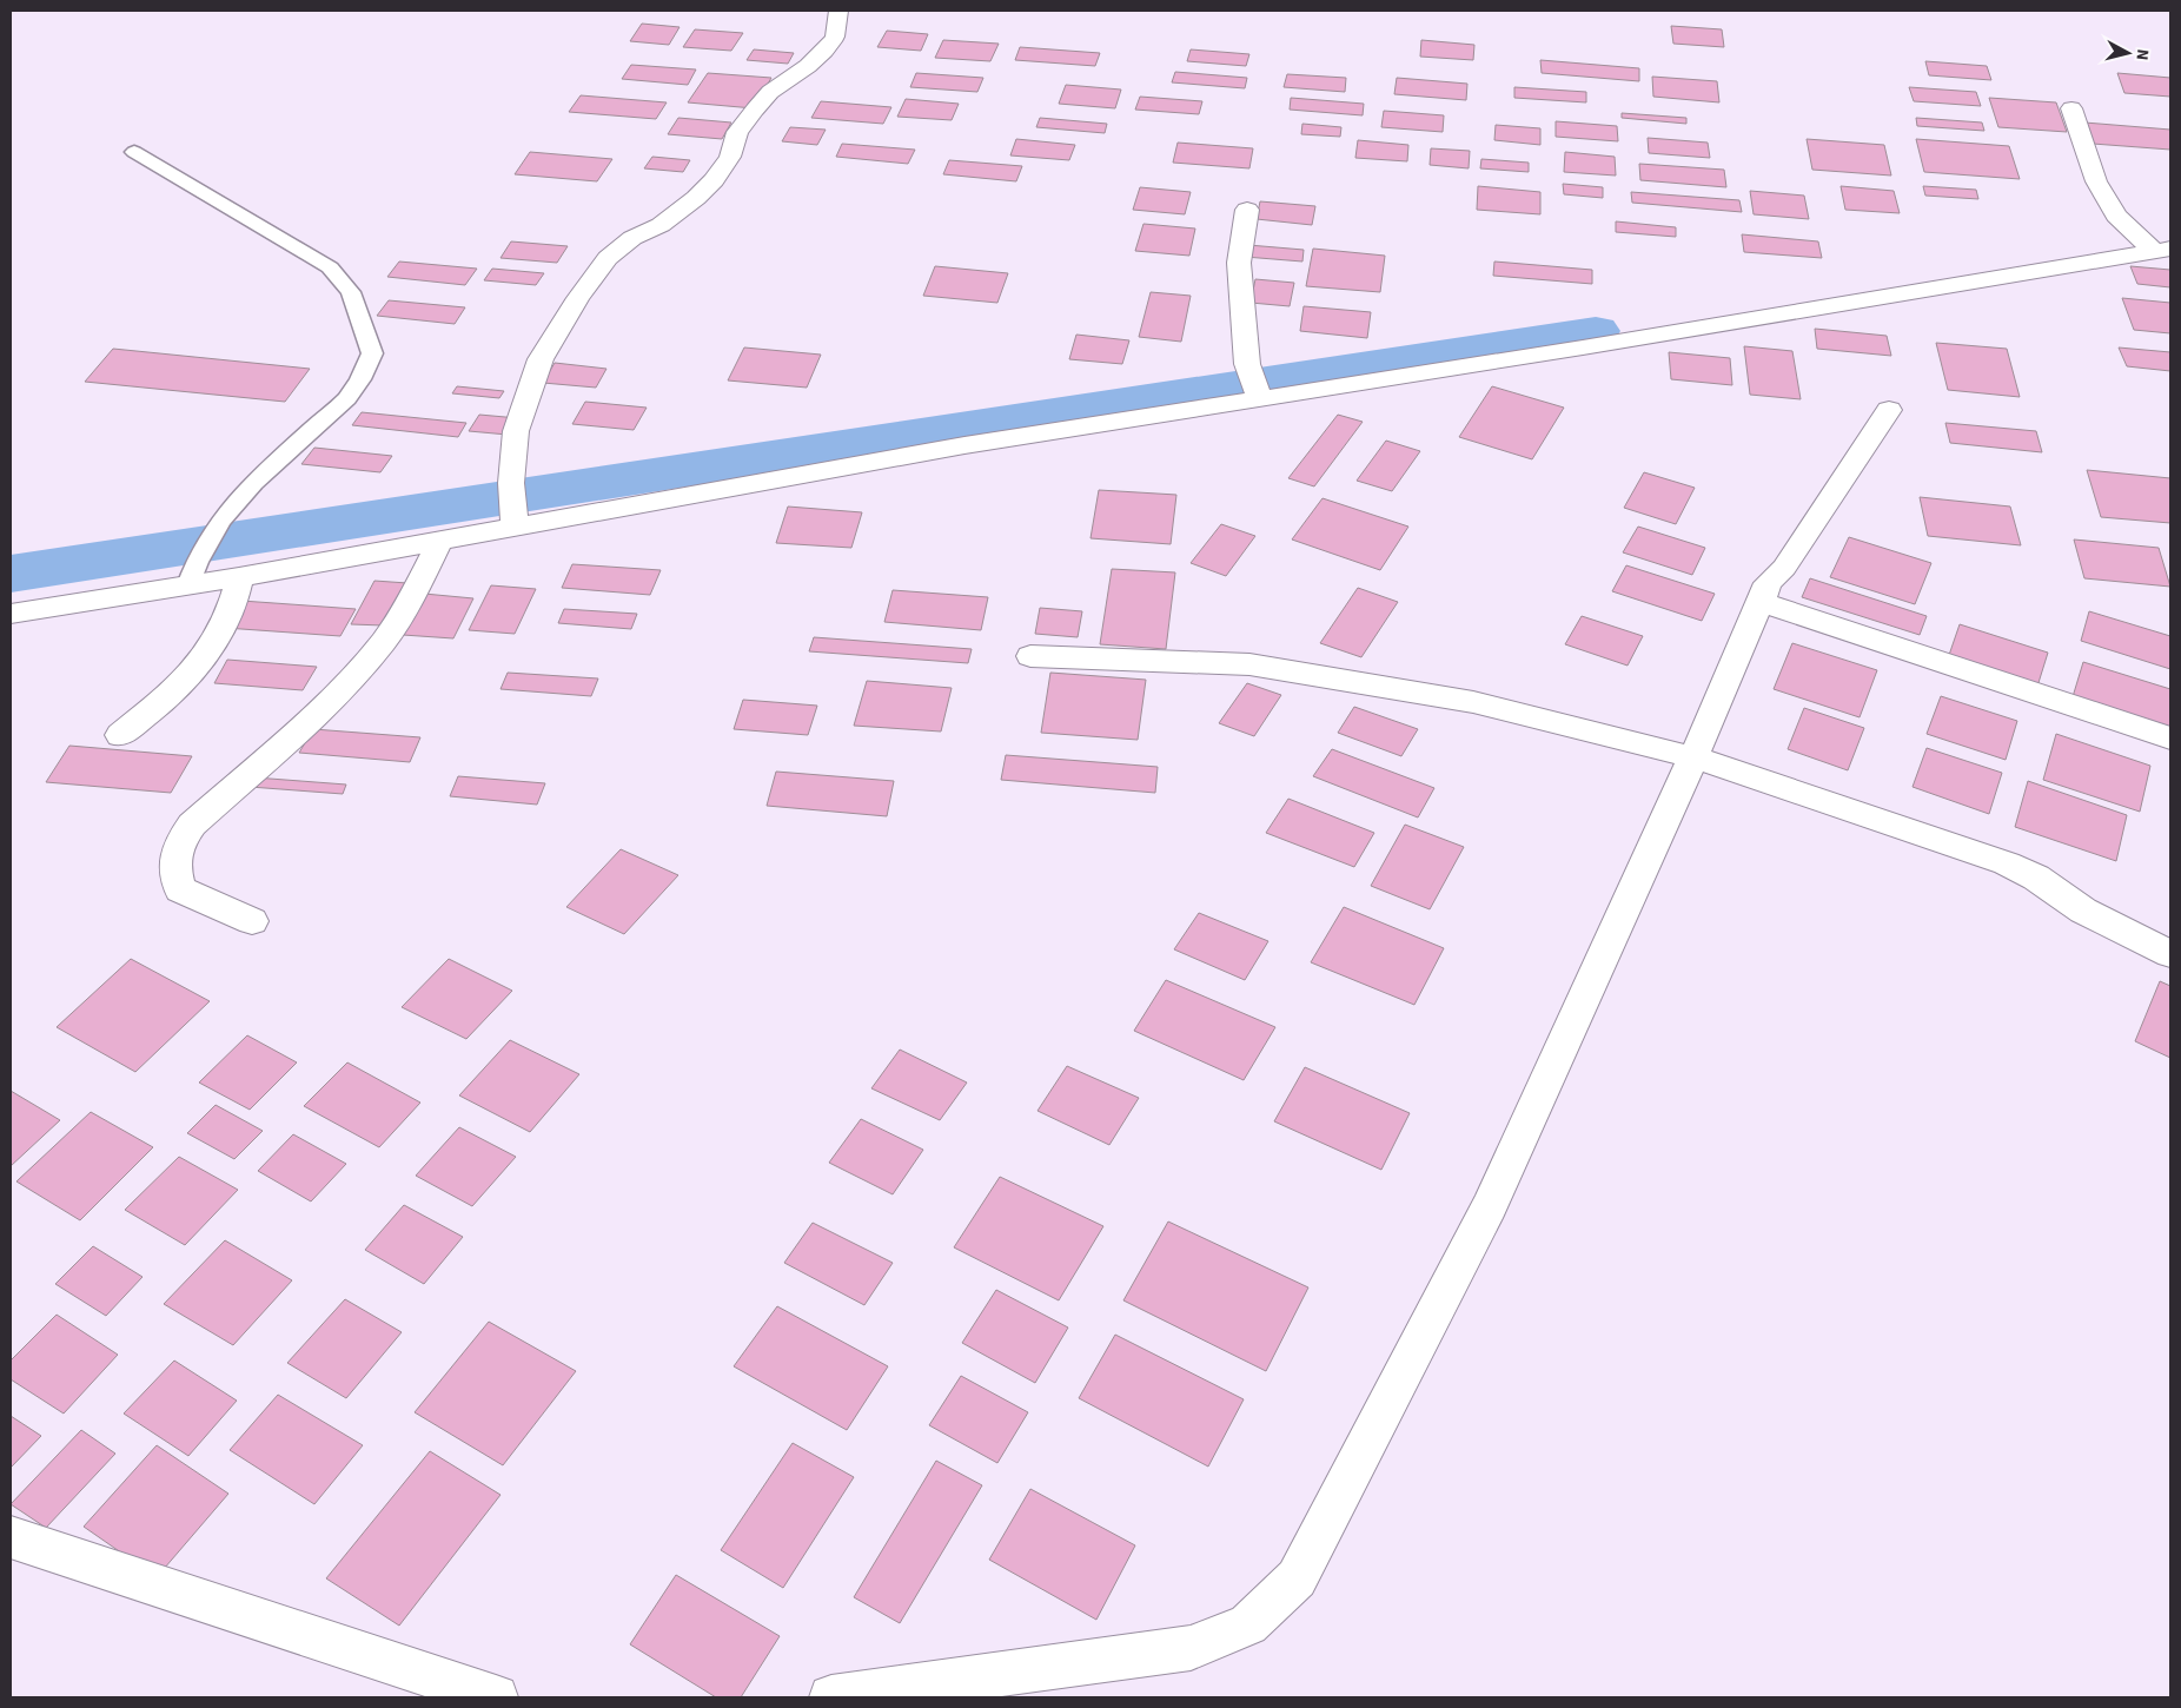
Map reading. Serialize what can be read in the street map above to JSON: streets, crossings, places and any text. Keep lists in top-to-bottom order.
{
  "north": "right"
}
